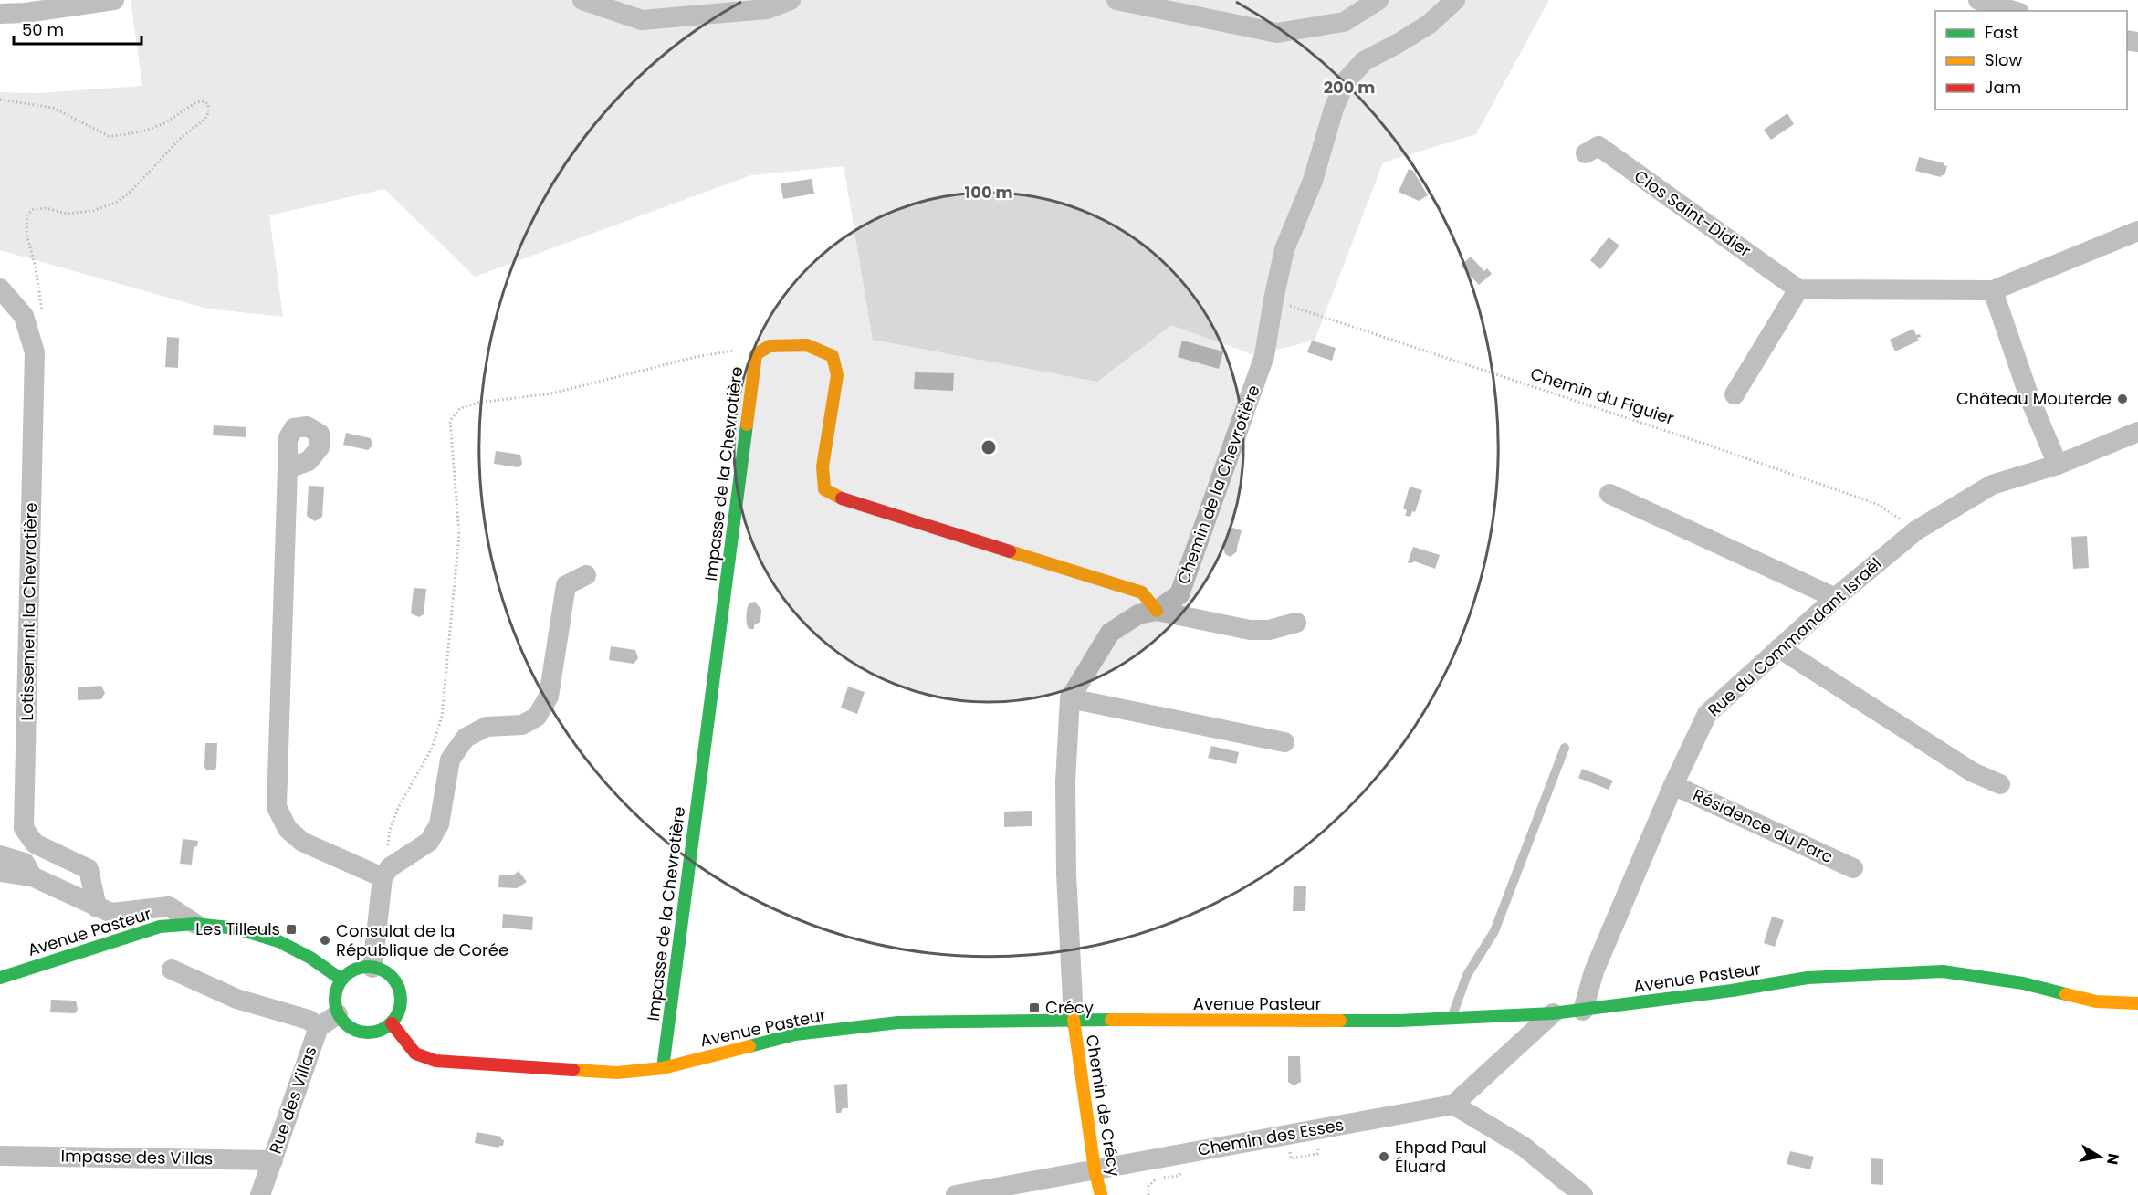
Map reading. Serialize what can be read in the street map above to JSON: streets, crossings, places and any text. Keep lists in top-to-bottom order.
{
  "streets": {
    "main road": ["Impasse de la Chevrotière", "Avenue Pasteur", "Chemin de Crécy"],
    "street": [
      "Clos Saint-Didier",
      "Chemin de la Chevrotière",
      "Lotissement la Chevrotière",
      "Rue du Commandant Israël",
      "Résidence du Parc",
      "Rue des Villas",
      "Chemin des Esses",
      "Impasse des Villas"
    ],
    "path": ["Chemin du Figuier"]
  },
  "crossings": [
    ["Chemin du Figuier", "Chemin de la Chevrotière"],
    ["Chemin du Figuier", "Rue du Commandant Israël"],
    ["Impasse de la Chevrotière", "Chemin de la Chevrotière"],
    ["Impasse de la Chevrotière", "Avenue Pasteur"],
    ["Chemin de la Chevrotière", "Avenue Pasteur"],
    ["Chemin de la Chevrotière", "Chemin de Crécy"],
    ["Rue du Commandant Israël", "Résidence du Parc"],
    ["Rue du Commandant Israël", "Avenue Pasteur"],
    ["Avenue Pasteur", "Rue des Villas"],
    ["Avenue Pasteur", "Chemin de Crécy"],
    ["Rue des Villas", "Impasse des Villas"],
    ["Chemin de Crécy", "Chemin des Esses"]
  ],
  "places": {
    "other": ["Château Mouterde", "Consulat de la République de Corée", "Ehpad Paul Éluard"],
    "transit": ["Les Tilleuls", "Crécy"]
  },
  "legend": ["Fast", "Slow", "Jam"],
  "scale_bar": "50 m",
  "north": "right",
  "rings": ["200 m", "100 m"]
}
